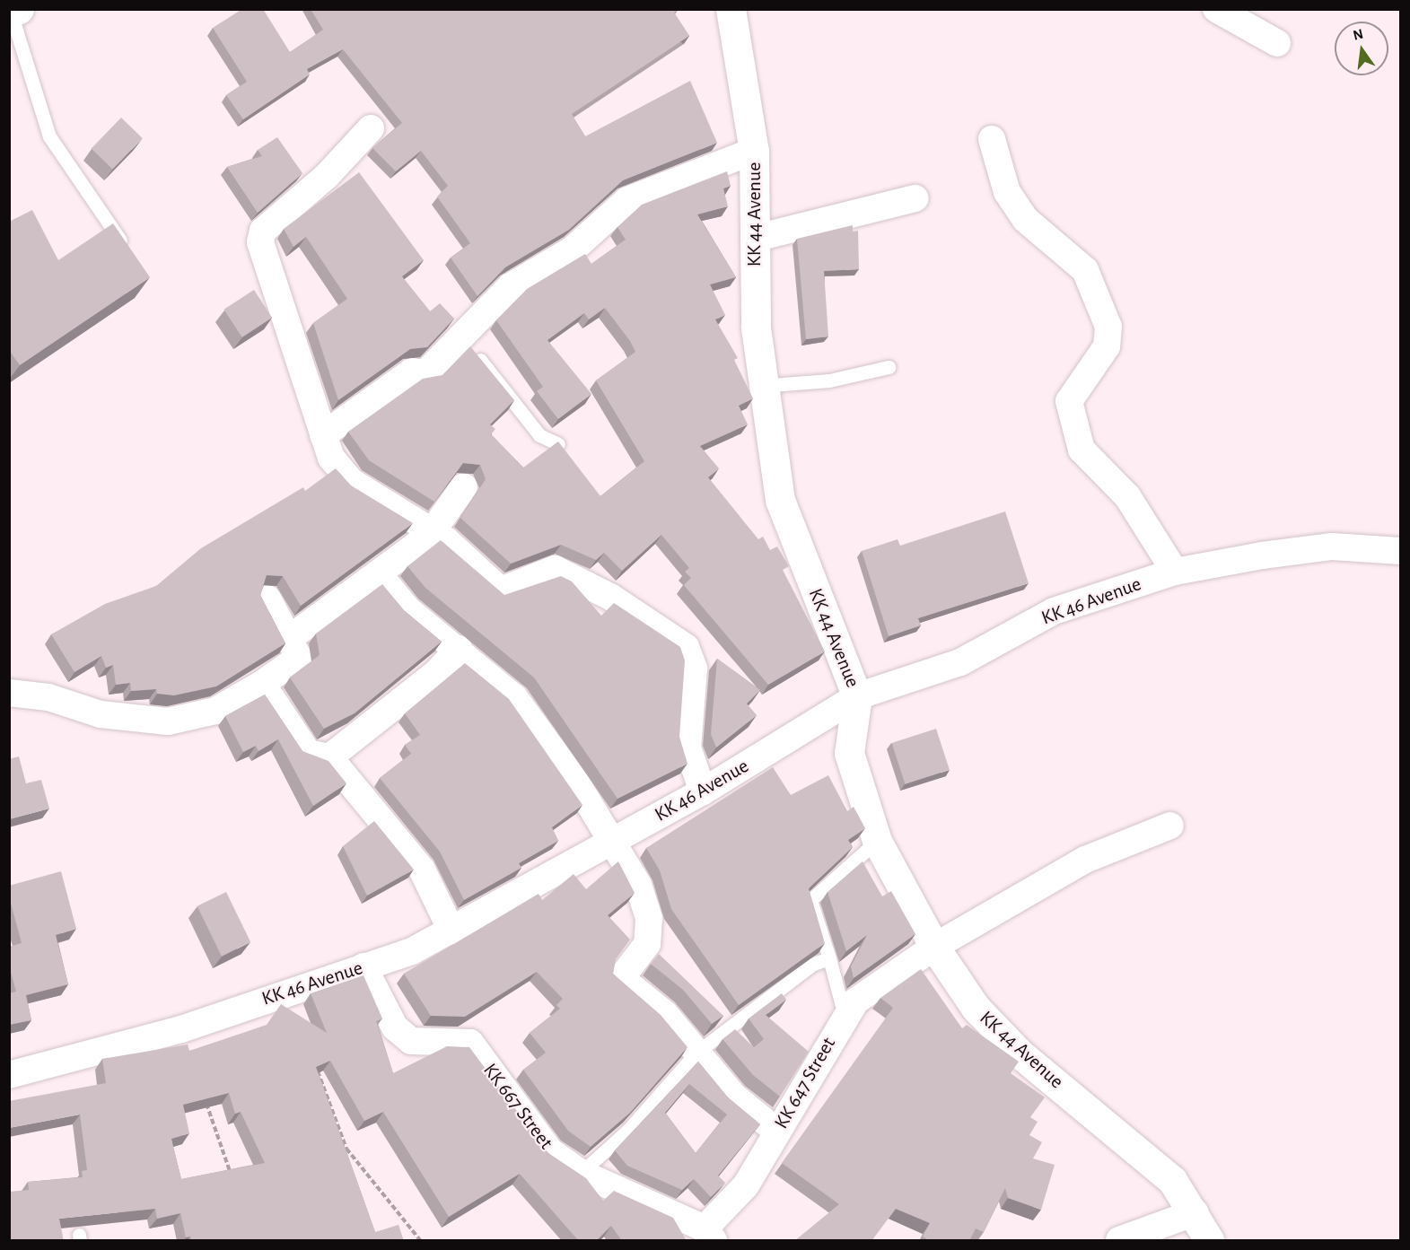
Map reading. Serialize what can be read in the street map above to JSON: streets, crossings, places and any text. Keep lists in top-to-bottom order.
{
  "streets": {
    "main road": ["KK 44 Avenue"],
    "street": ["KK 46 Avenue", "KK 647 Street", "KK 667 Street"]
  },
  "crossings": [
    ["KK 44 Avenue", "KK 46 Avenue"],
    ["KK 44 Avenue", "KK 647 Street"],
    ["KK 46 Avenue", "KK 667 Street"],
    ["KK 647 Street", "KK 667 Street"]
  ],
  "north": "top"
}
